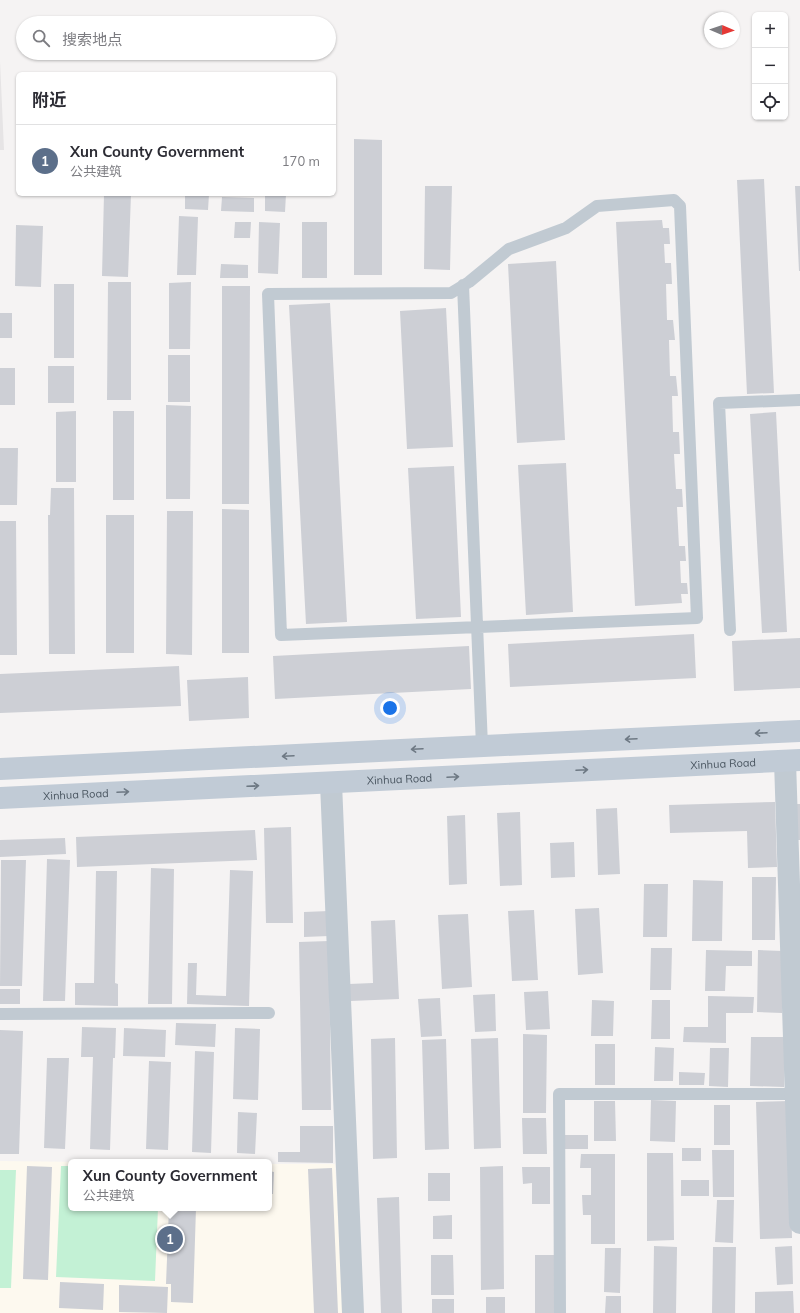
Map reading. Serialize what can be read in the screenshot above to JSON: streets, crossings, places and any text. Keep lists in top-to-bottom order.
{
  "streets": {
    "main road": ["Xinhua Road"]
  },
  "north": "right",
  "page": {
    "map_buttons": ["+", "−"],
    "search": "搜索地点",
    "heading": "附近",
    "list": [
      {
        "mark": "1",
        "name": "Xun County Government",
        "note": "公共建筑",
        "value": "170 m"
      }
    ],
    "popup": ["Xun County Government", "公共建筑"],
    "pins": "1"
  }
}
